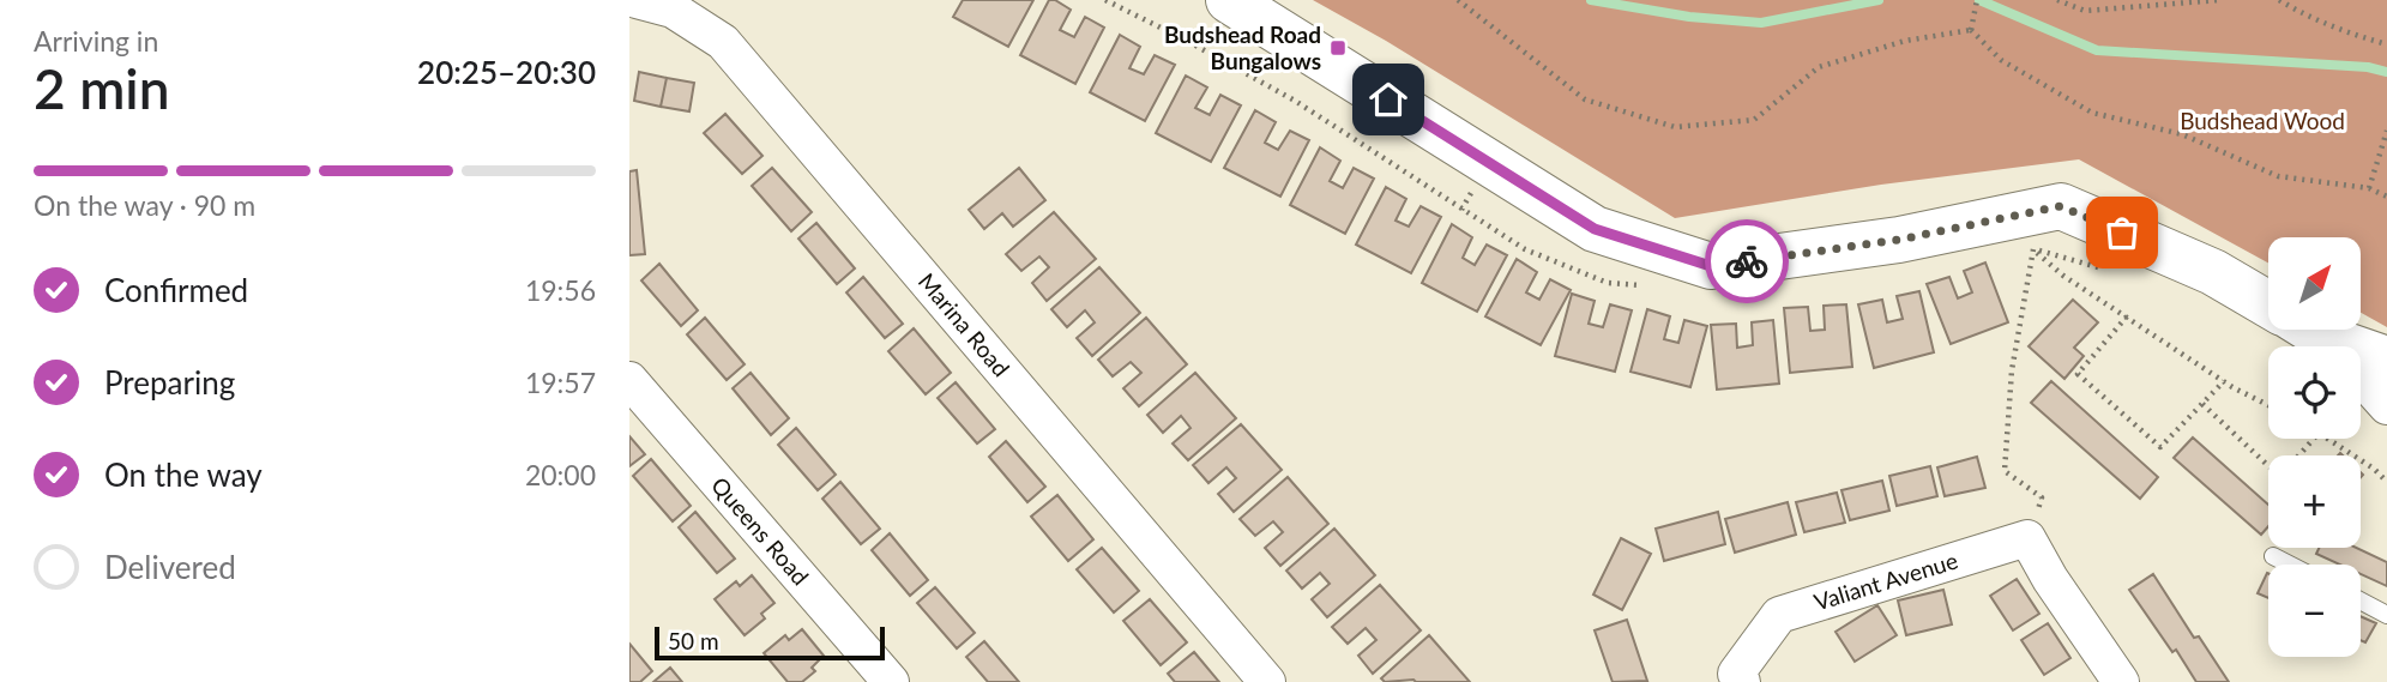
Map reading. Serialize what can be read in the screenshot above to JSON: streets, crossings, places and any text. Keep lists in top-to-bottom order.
{
  "streets": {
    "street": ["Marina Road", "Queens Road", "Valiant Avenue"]
  },
  "parks": ["Budshead Wood"],
  "places": {
    "transit": ["Budshead Road Bungalows"]
  },
  "scale_bar": "50 m",
  "north": "top right",
  "page": {
    "heading": ["2 min", "Arriving in", "20:25–20:30"],
    "bar": "On the way · 90 m",
    "map_buttons": ["+", "−"],
    "list": [
      ["Confirmed", "19:56"],
      ["Preparing", "19:57"],
      ["On the way", "20:00"],
      "Delivered"
    ],
    "scale": "50 m"
  }
}
